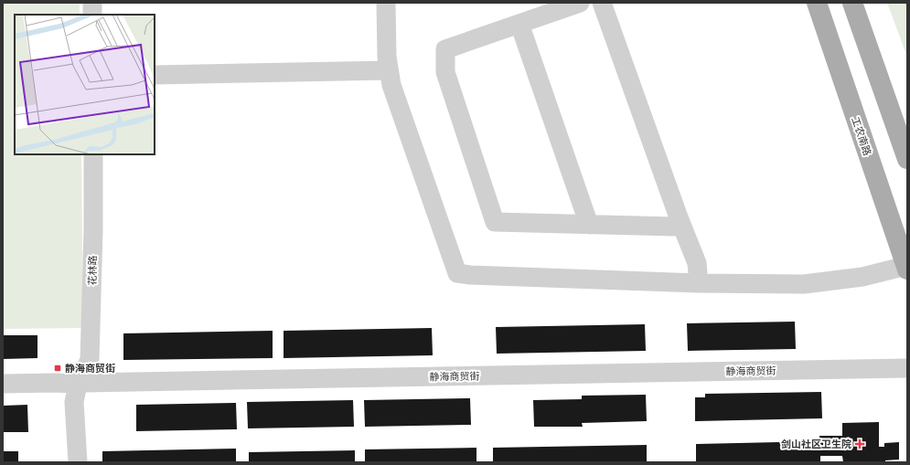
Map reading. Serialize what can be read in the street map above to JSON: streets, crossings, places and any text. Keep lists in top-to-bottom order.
{
  "streets": {
    "main road": ["工农南路"],
    "street": ["花林路", "静海商贸街"]
  },
  "crossings": [
    ["花林路", "静海商贸街"]
  ],
  "places": {
    "transit": ["静海商贸街"],
    "health": ["剑山社区卫生院"]
  }
}
